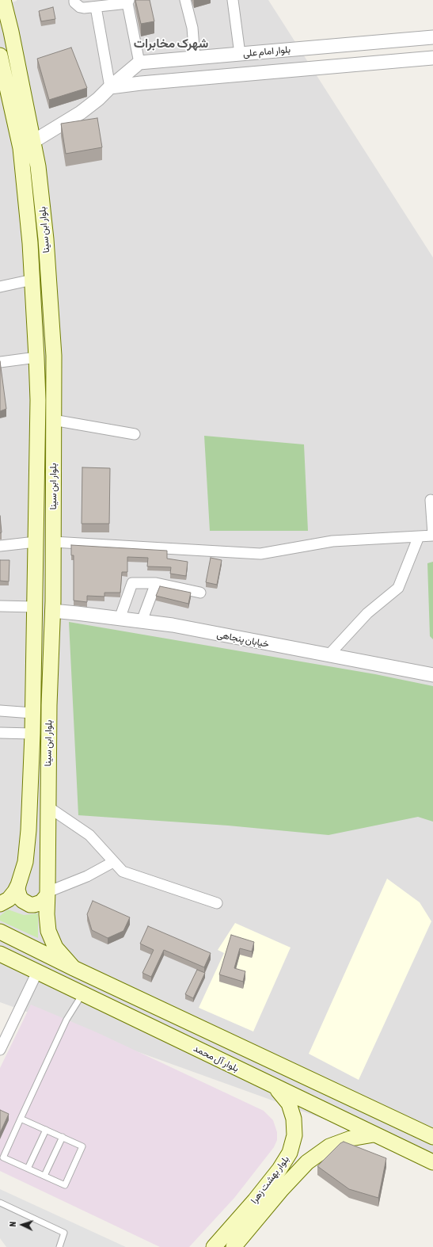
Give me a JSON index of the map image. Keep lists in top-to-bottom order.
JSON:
{
  "streets": {
    "main road": ["بلوار ابن سینا", "بلوار آل محمد", "بلوار بهشت زهرا"],
    "street": ["بلوار امام علی", "خیابان پنجاهی"]
  },
  "crossings": [
    ["بلوار ابن سینا", "خیابان پنجاهی"],
    ["بلوار آل محمد", "بلوار بهشت زهرا"]
  ],
  "districts": ["شهرک مخابرات"],
  "north": "left"
}
